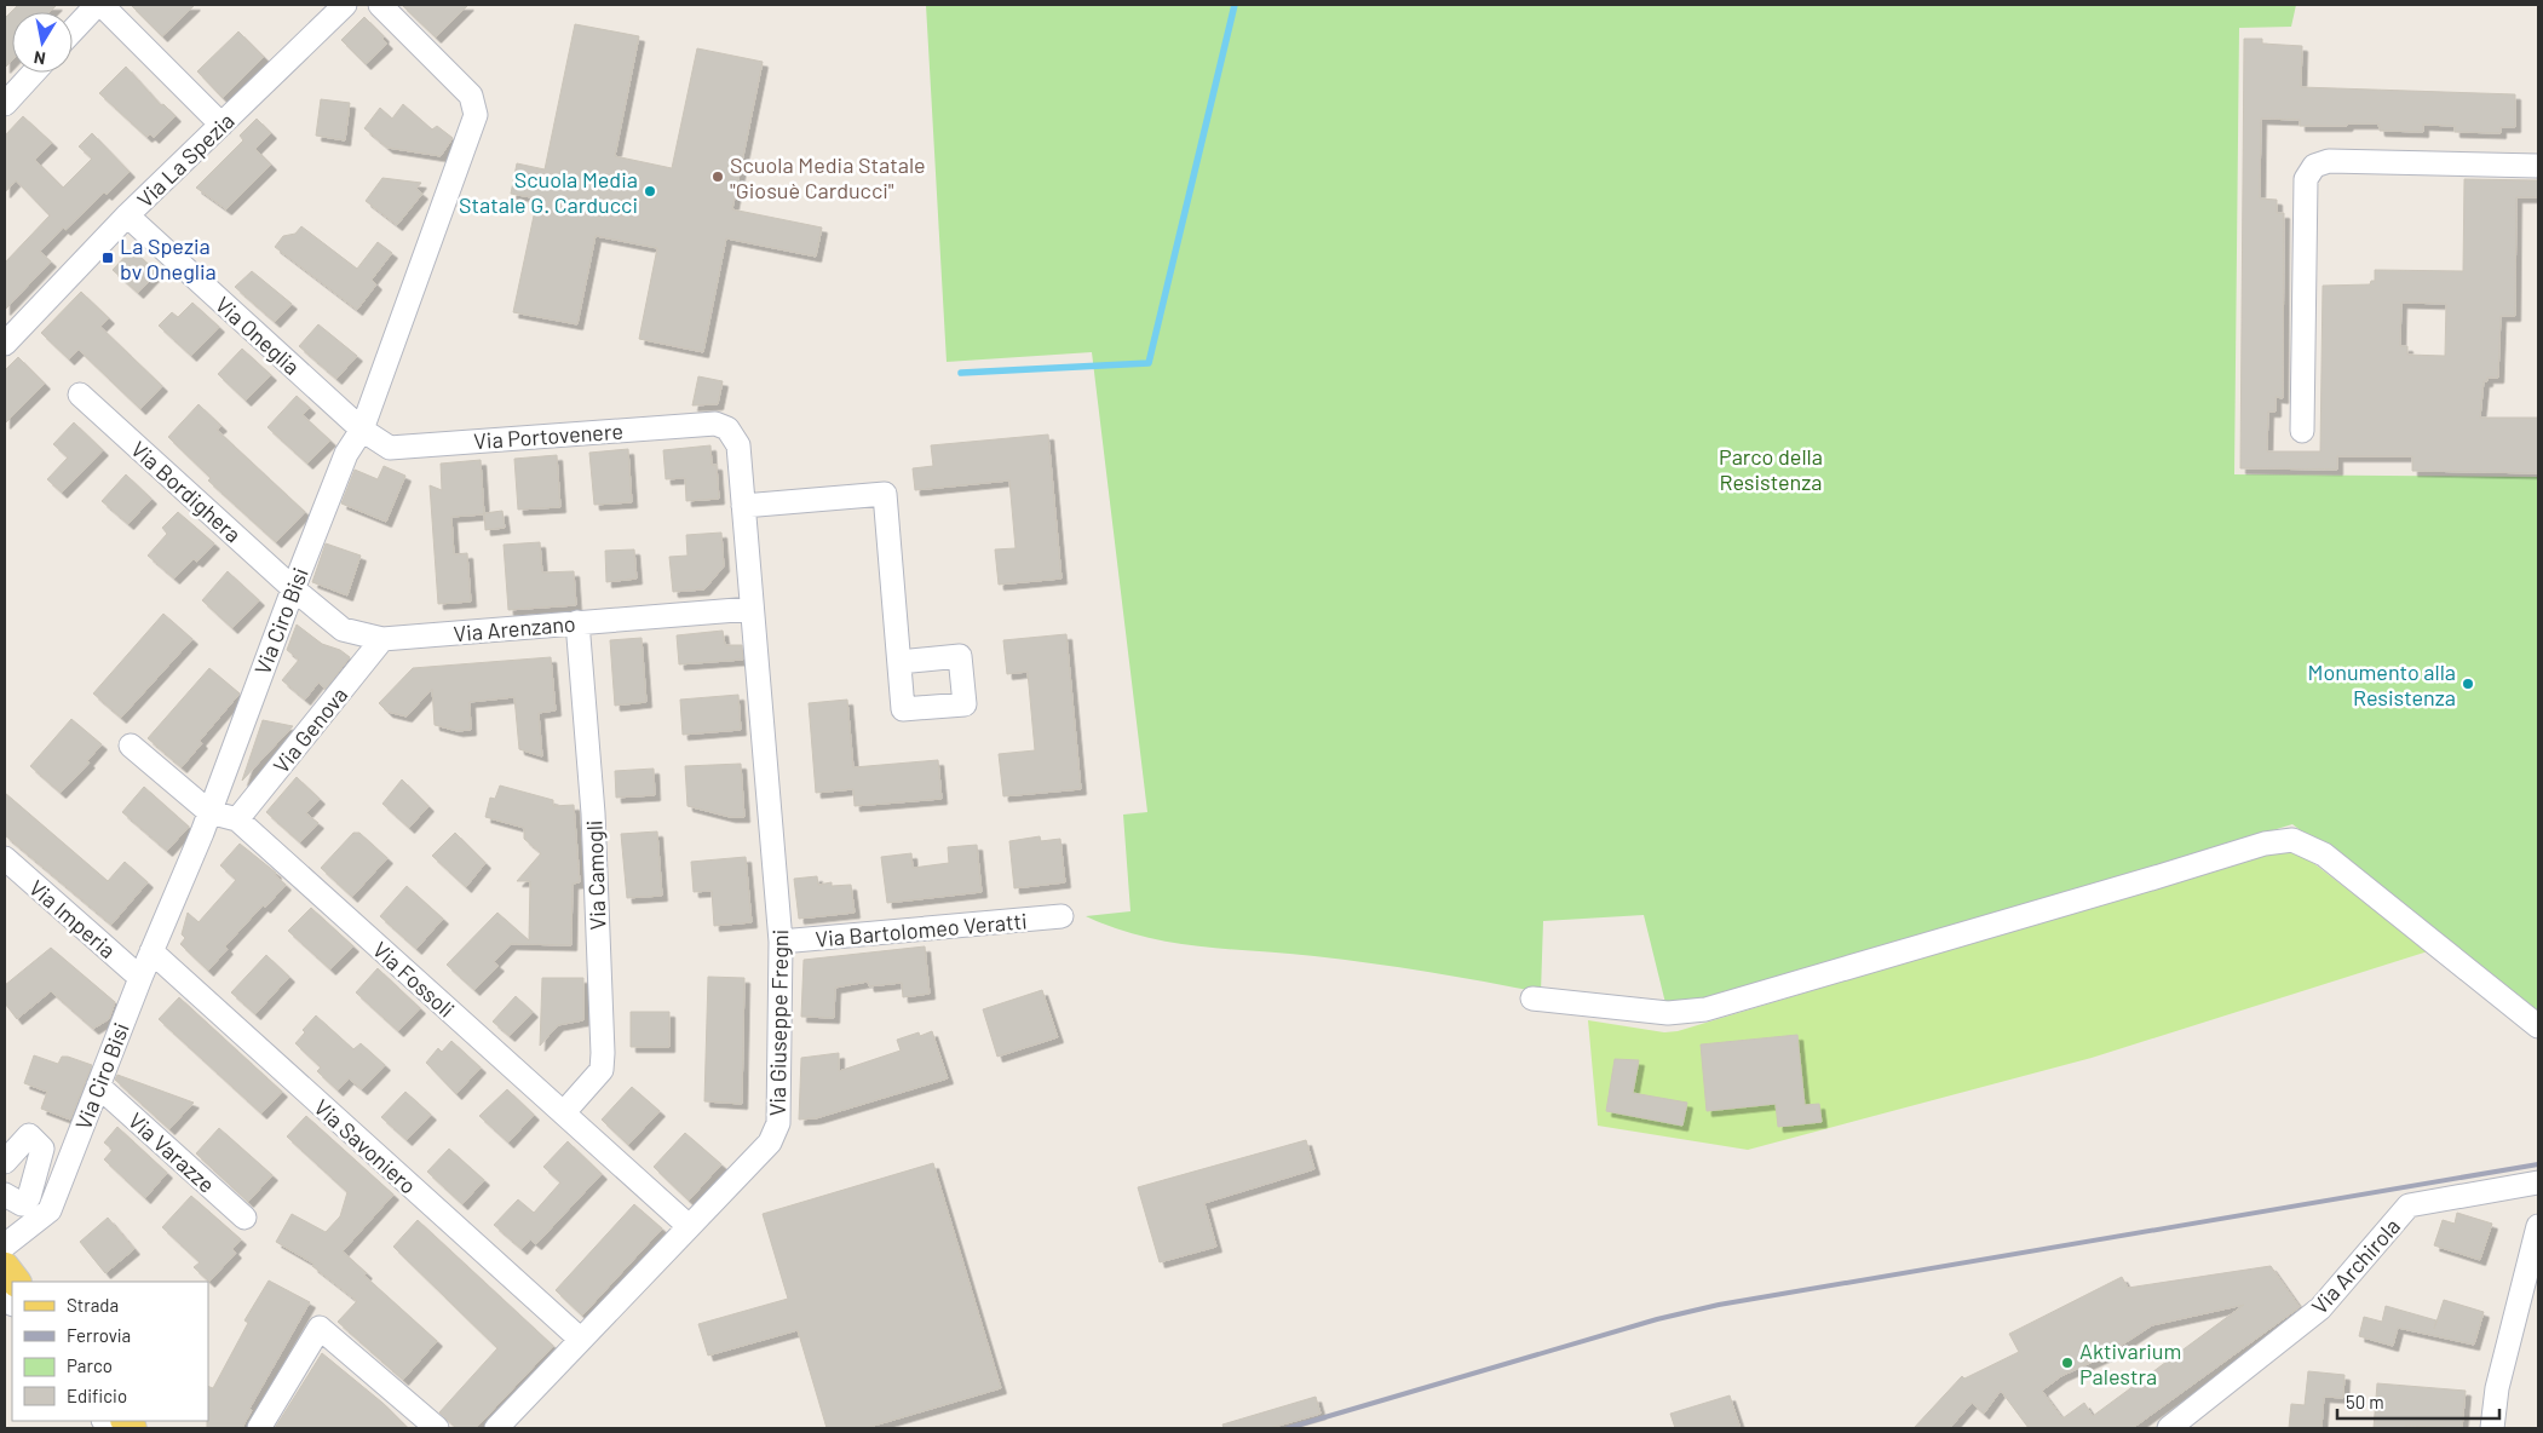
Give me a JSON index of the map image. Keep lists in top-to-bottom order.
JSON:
{
  "streets": {
    "street": [
      "Via La Spezia",
      "Via Oneglia",
      "Via Portovenere",
      "Via Bordighera",
      "Via Ciro Bisi",
      "Via Arenzano",
      "Via Genova",
      "Via Camogli",
      "Via Imperia",
      "Via Bartolomeo Veratti",
      "Via Fossoli",
      "Via Giuseppe Fregni",
      "Via Savoniero",
      "Via Varazze",
      "Via Archirola"
    ]
  },
  "crossings": [
    ["Via La Spezia", "Via Oneglia"],
    ["Via Oneglia", "Via Portovenere"],
    ["Via Oneglia", "Via Ciro Bisi"],
    ["Via Portovenere", "Via Ciro Bisi"],
    ["Via Portovenere", "Via Giuseppe Fregni"],
    ["Via Bordighera", "Via Ciro Bisi"],
    ["Via Bordighera", "Via Arenzano"],
    ["Via Ciro Bisi", "Via Arenzano"],
    ["Via Ciro Bisi", "Via Imperia"],
    ["Via Ciro Bisi", "Via Fossoli"],
    ["Via Ciro Bisi", "Via Savoniero"],
    ["Via Ciro Bisi", "Via Varazze"],
    ["Via Arenzano", "Via Genova"],
    ["Via Arenzano", "Via Camogli"],
    ["Via Arenzano", "Via Giuseppe Fregni"],
    ["Via Genova", "Via Fossoli"],
    ["Via Camogli", "Via Fossoli"],
    ["Via Bartolomeo Veratti", "Via Giuseppe Fregni"],
    ["Via Fossoli", "Via Giuseppe Fregni"],
    ["Via Giuseppe Fregni", "Via Savoniero"]
  ],
  "parks": ["Parco della Resistenza"],
  "places": {
    "other": [
      "Scuola Media Statale \"Giosuè Carducci\"",
      "Scuola Media Statale G. Carducci",
      "Monumento alla Resistenza",
      "Aktivarium Palestra"
    ],
    "transit": ["La Spezia bv Oneglia"]
  },
  "legend": [
    "Strada",
    "Ferrovia",
    "Parco",
    "Edificio"
  ],
  "scale_bar": "50 m",
  "north": "bottom"
}
